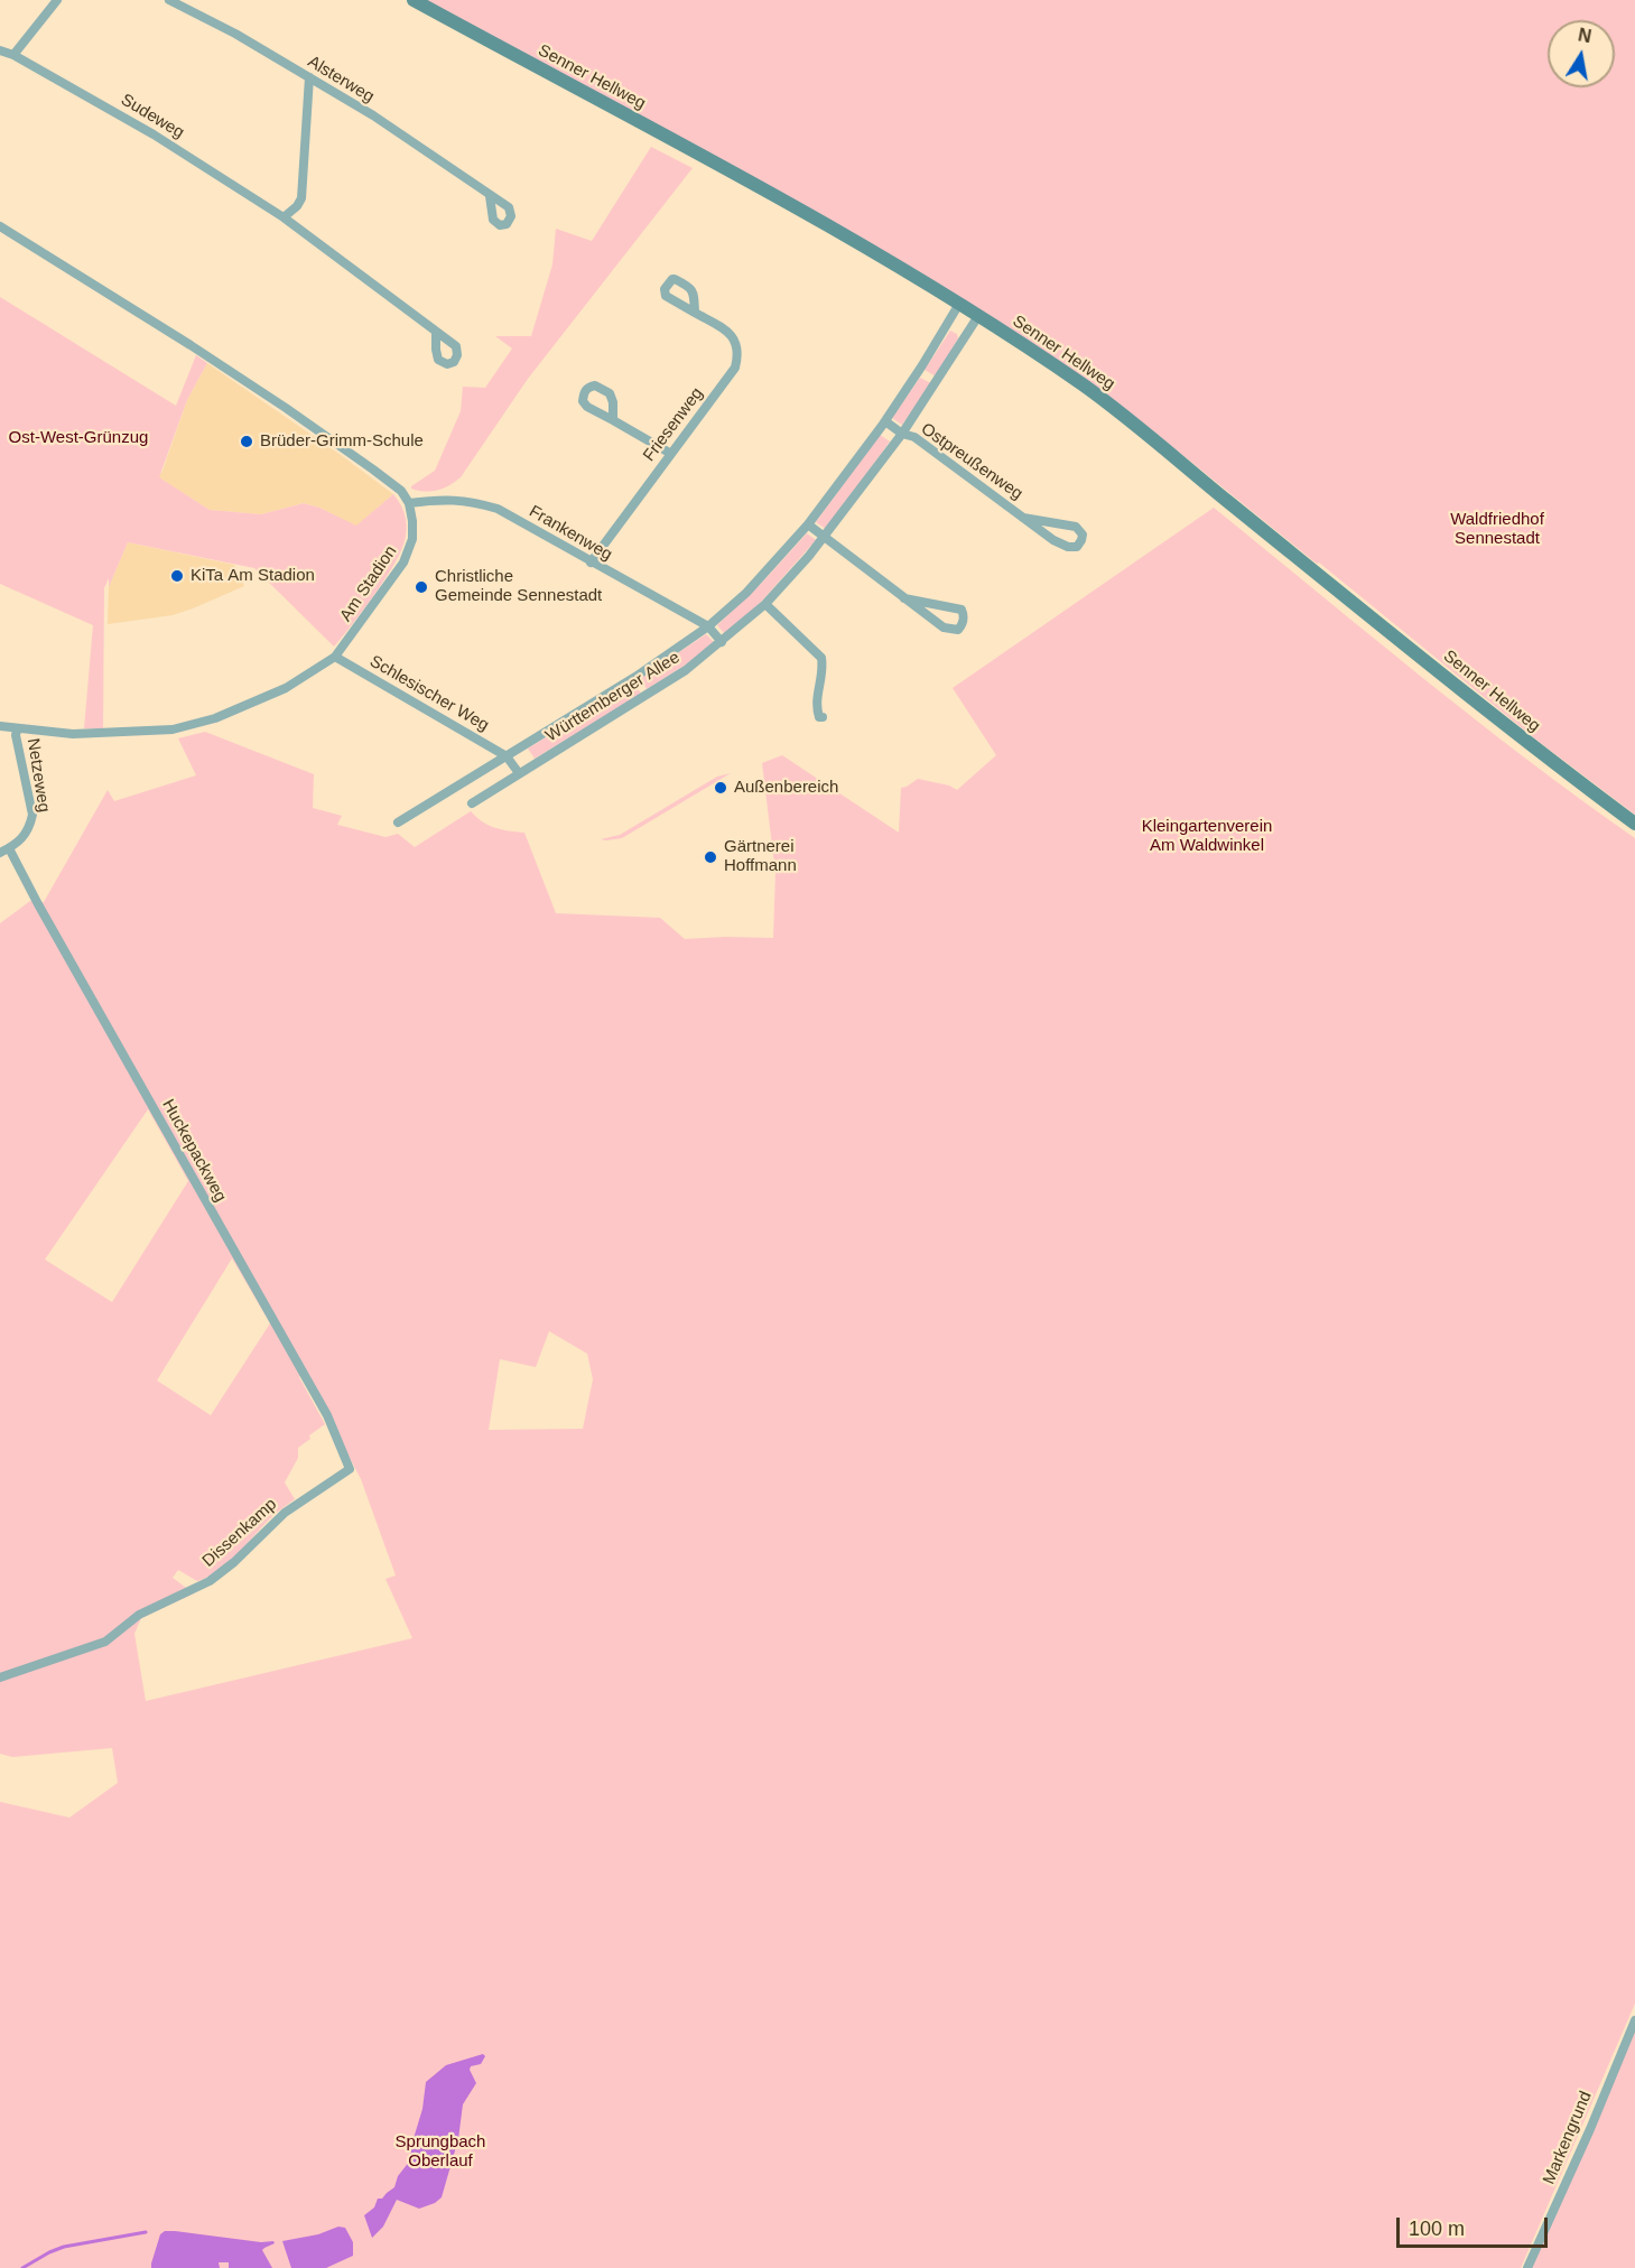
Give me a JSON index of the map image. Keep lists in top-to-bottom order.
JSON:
{
  "streets": {
    "street": [
      "Senner Hellweg",
      "Alsterweg",
      "Sudeweg",
      "Friesenweg",
      "Ostpreußenweg",
      "Frankenweg",
      "Am Stadion",
      "Schlesischer Weg",
      "Württemberger Allee",
      "Netzeweg",
      "Huckepackweg",
      "Dissenkamp",
      "Markengrund"
    ]
  },
  "crossings": [
    ["Senner Hellweg", "Württemberger Allee"],
    ["Friesenweg", "Frankenweg"],
    ["Ostpreußenweg", "Württemberger Allee"],
    ["Frankenweg", "Am Stadion"],
    ["Frankenweg", "Württemberger Allee"],
    ["Am Stadion", "Schlesischer Weg"],
    ["Am Stadion", "Netzeweg"],
    ["Schlesischer Weg", "Württemberger Allee"],
    ["Netzeweg", "Huckepackweg"],
    ["Huckepackweg", "Dissenkamp"]
  ],
  "parks": [
    "Ost-West-Grünzug",
    "Waldfriedhof Sennestadt",
    "Kleingartenverein Am Waldwinkel",
    "Sprungbach Oberlauf"
  ],
  "places": [
    "Brüder-Grimm-Schule",
    "KiTa Am Stadion",
    "Christliche Gemeinde Sennestadt",
    "Außenbereich",
    "Gärtnerei Hoffmann"
  ],
  "scale_bar": "100 m",
  "north": "top"
}
